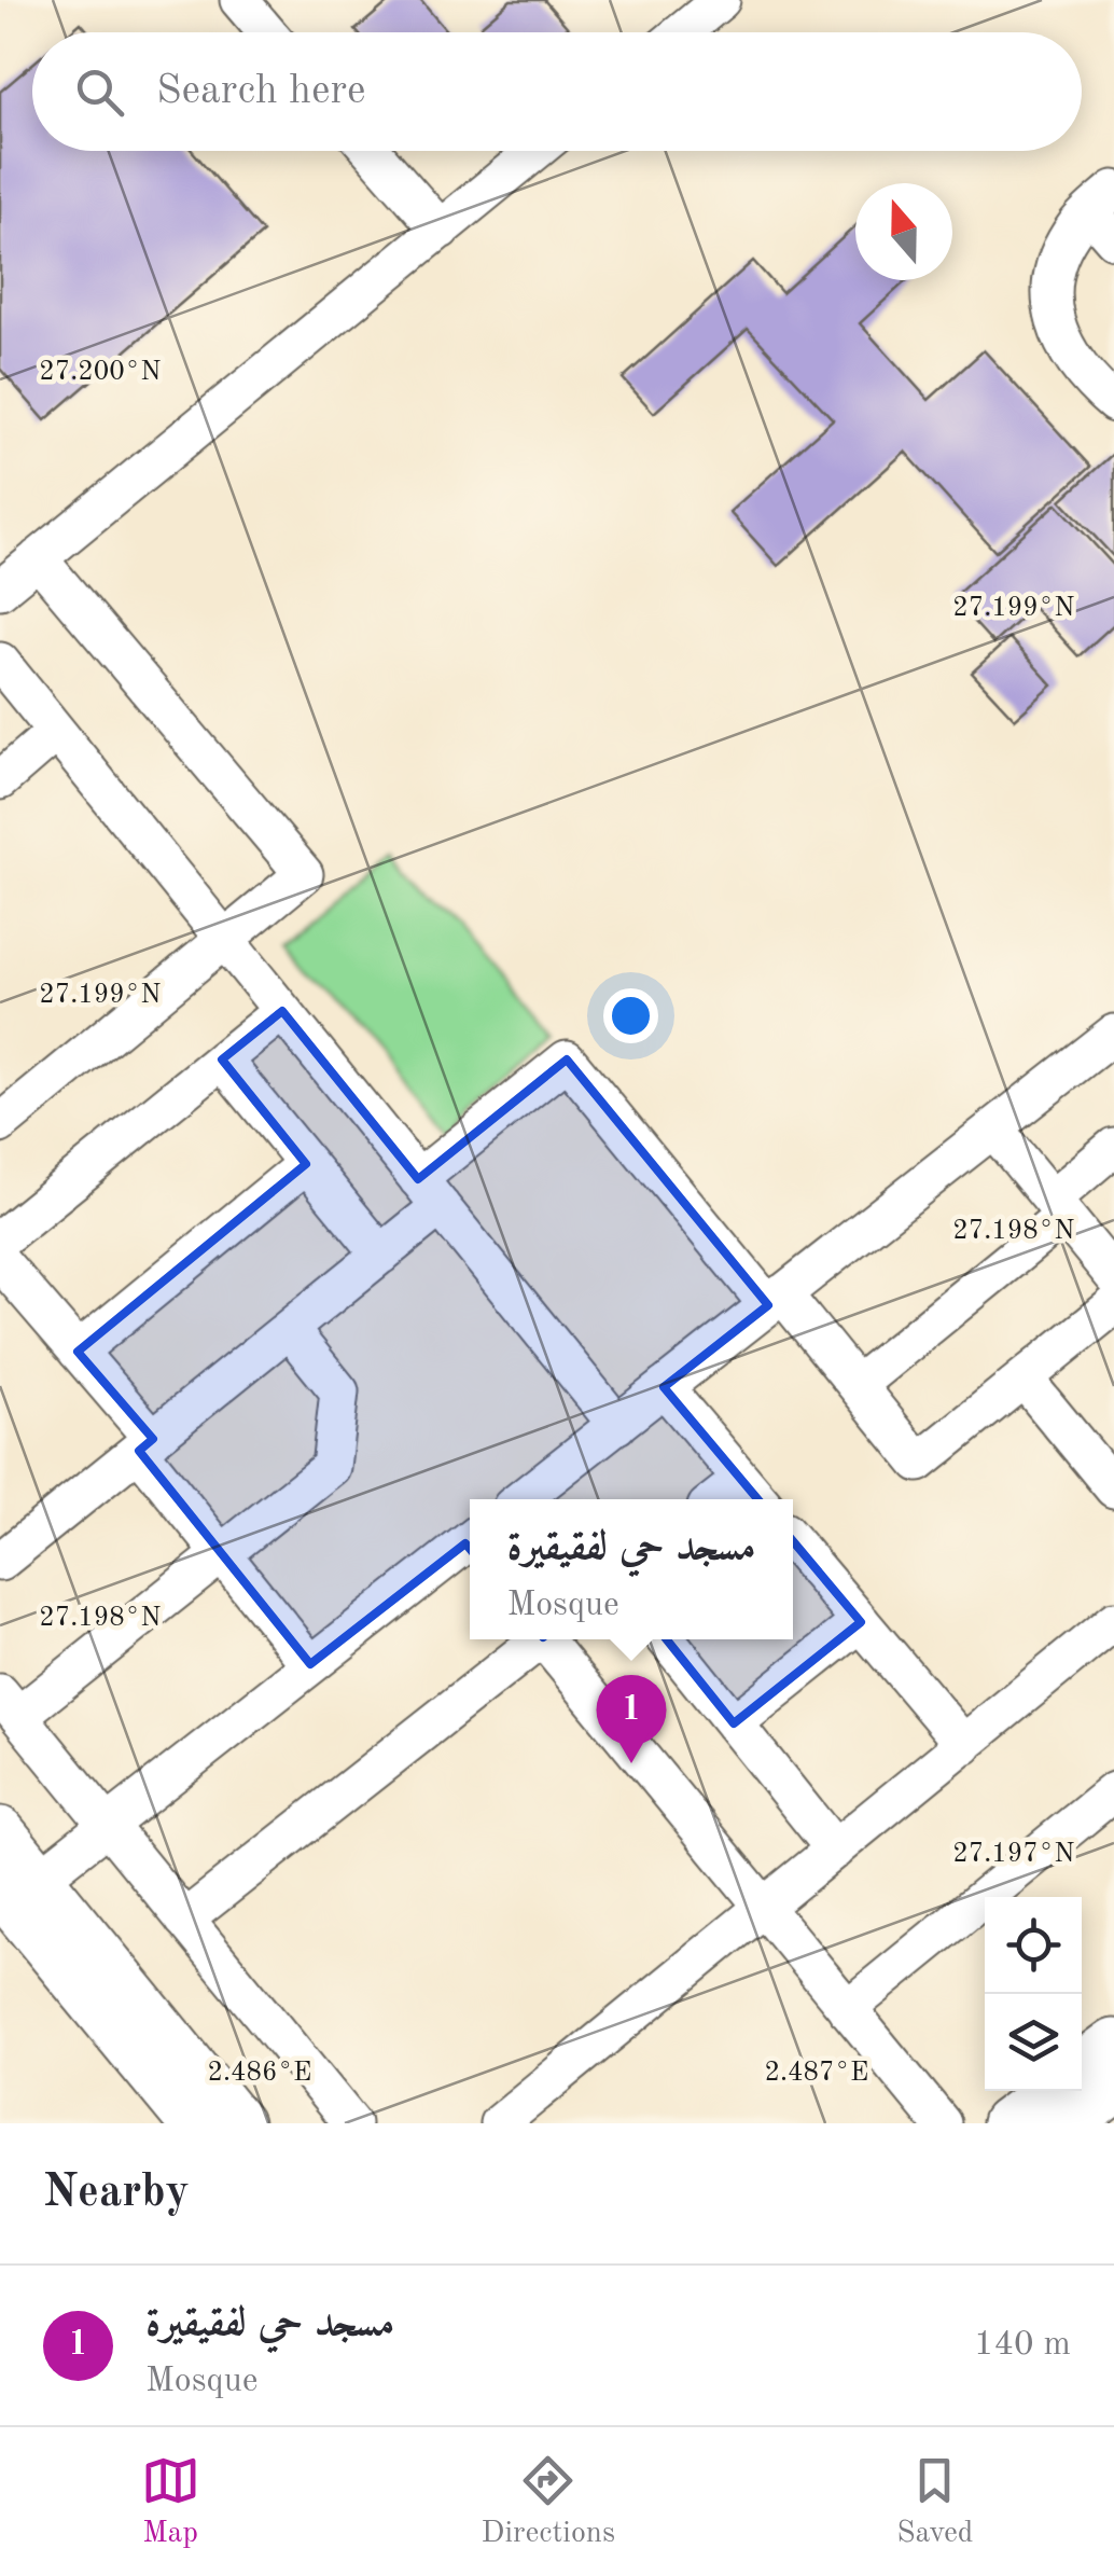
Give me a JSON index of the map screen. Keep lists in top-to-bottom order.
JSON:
{
  "north": "top",
  "page": {
    "search": "Search here",
    "popup": ["مسجد حي لفقيقيرة", "Mosque"],
    "pins": "1",
    "heading": "Nearby",
    "list": [
      {
        "mark": "1",
        "name": "مسجد حي لفقيقيرة",
        "note": "Mosque",
        "value": "140 m"
      }
    ],
    "nav": ["Map", "Directions", "Saved"]
  },
  "coordinates": [
    "27.200°N",
    "27.199°N",
    "27.198°N",
    "27.197°N",
    "2.486°E",
    "2.487°E"
  ]
}
